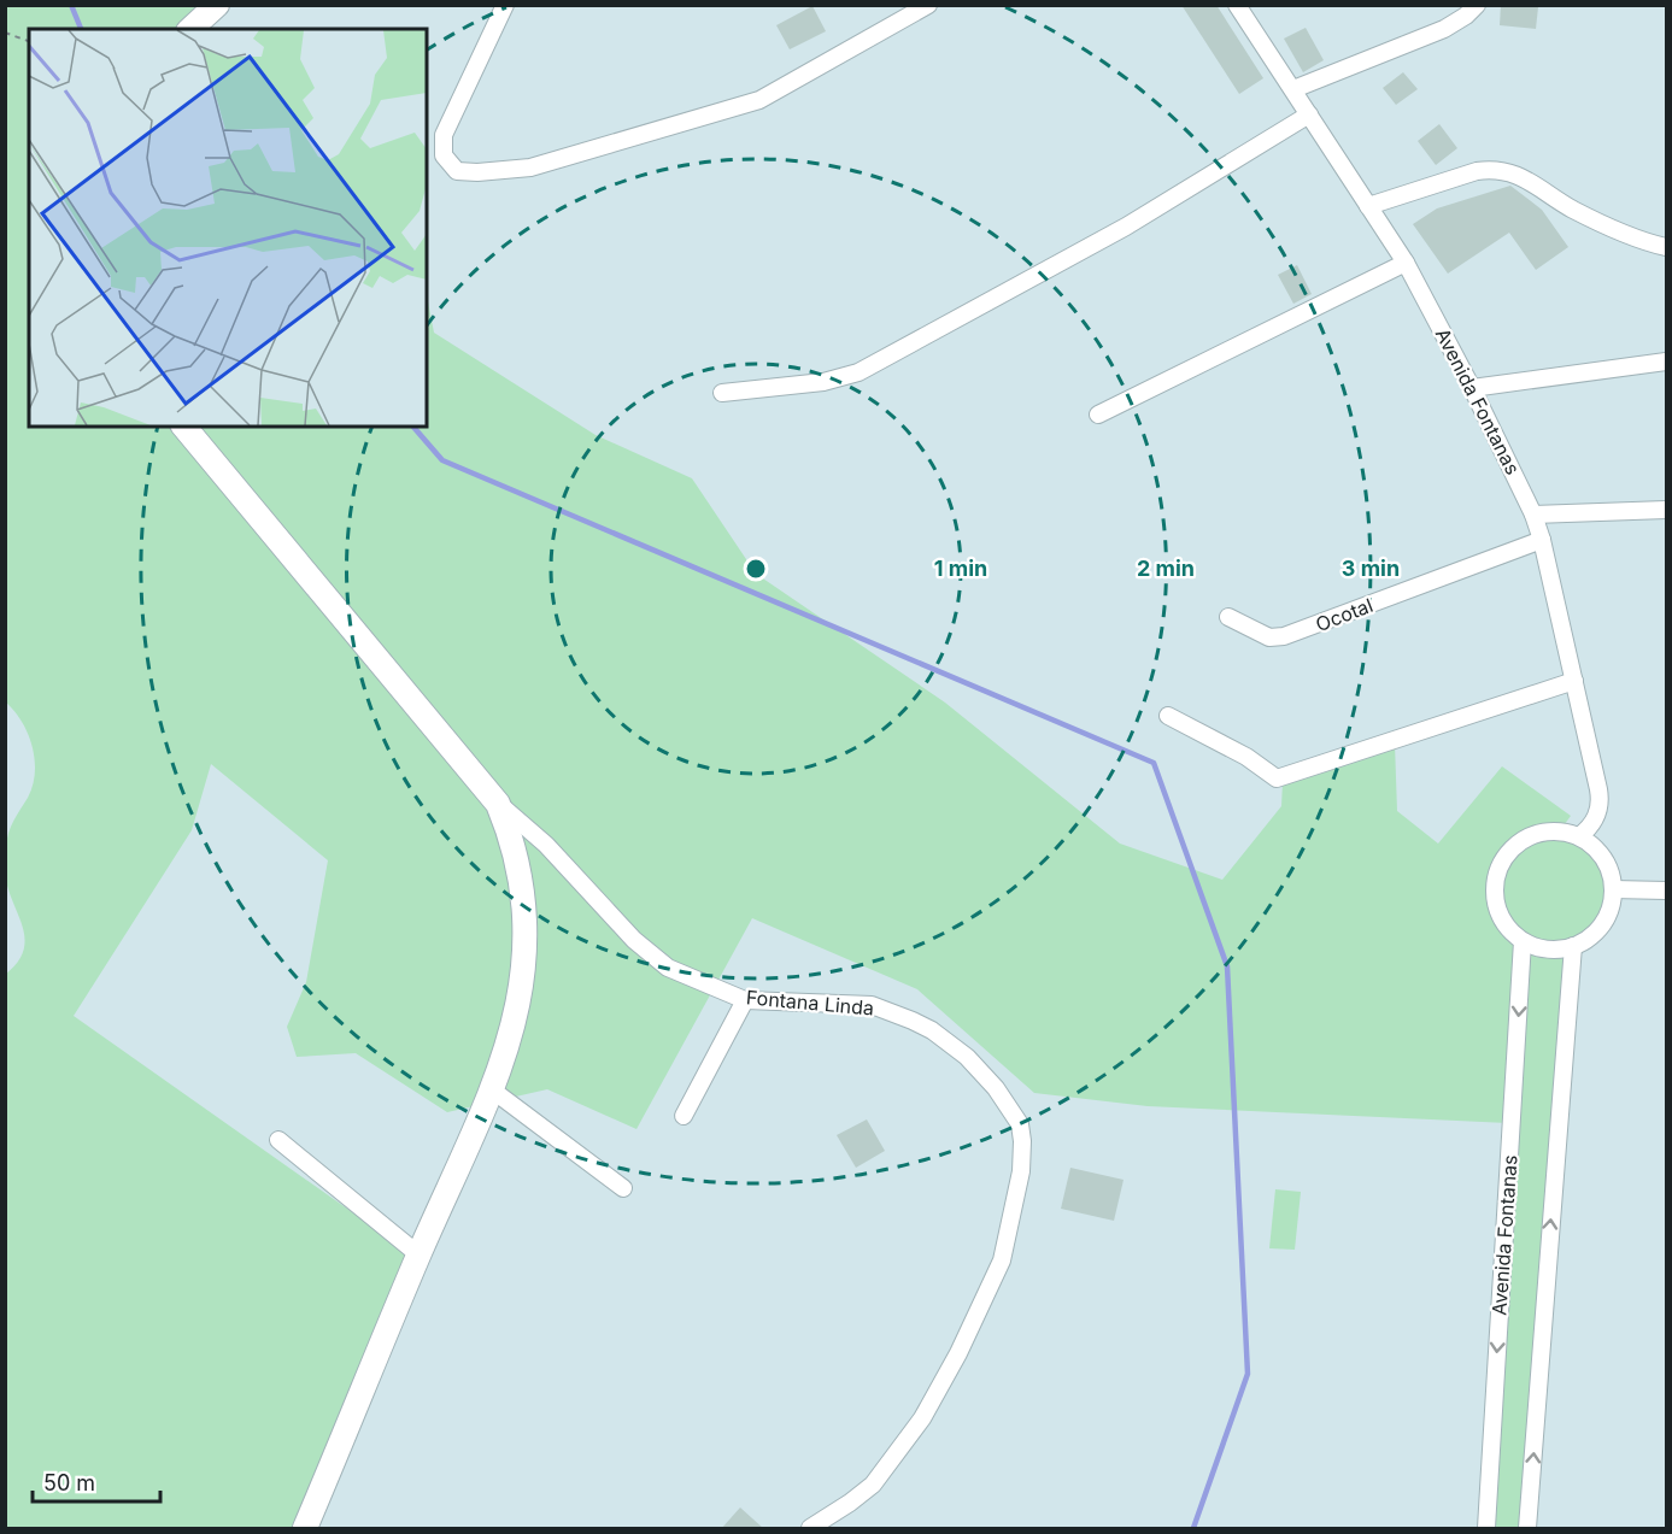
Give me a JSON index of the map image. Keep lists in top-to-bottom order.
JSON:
{
  "streets": {
    "street": ["Avenida Fontanas", "Ocotal", "Fontana Linda"]
  },
  "crossings": [
    ["Avenida Fontanas", "Ocotal"]
  ],
  "scale_bar": "50 m",
  "rings": ["1 min", "2 min", "3 min"]
}
